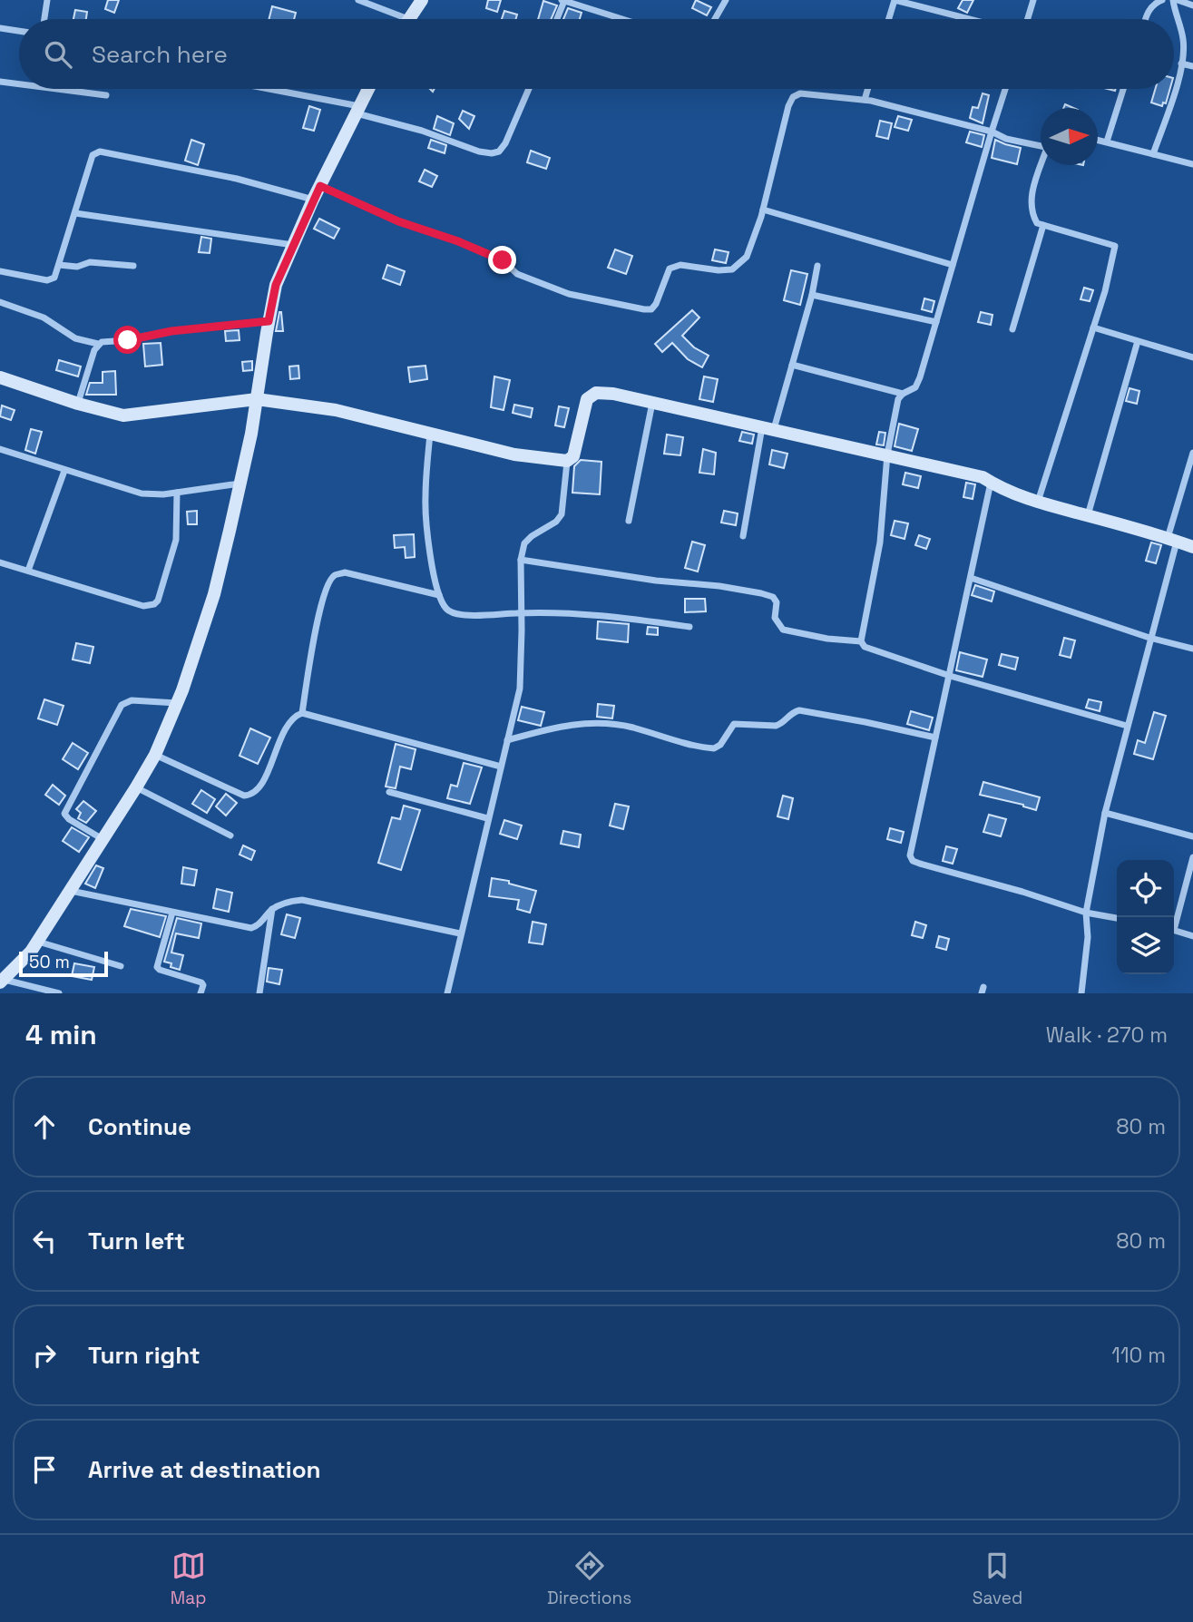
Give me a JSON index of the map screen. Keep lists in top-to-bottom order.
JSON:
{
  "scale_bar": "50 m",
  "north": "right",
  "page": {
    "search": "Search here",
    "scale": "50 m",
    "heading": ["4 min", "Walk · 270 m"],
    "list": [
      ["Continue", "80 m"],
      ["Turn left", "80 m"],
      ["Turn right", "110 m"],
      "Arrive at destination"
    ],
    "nav": ["Map", "Directions", "Saved"]
  }
}
